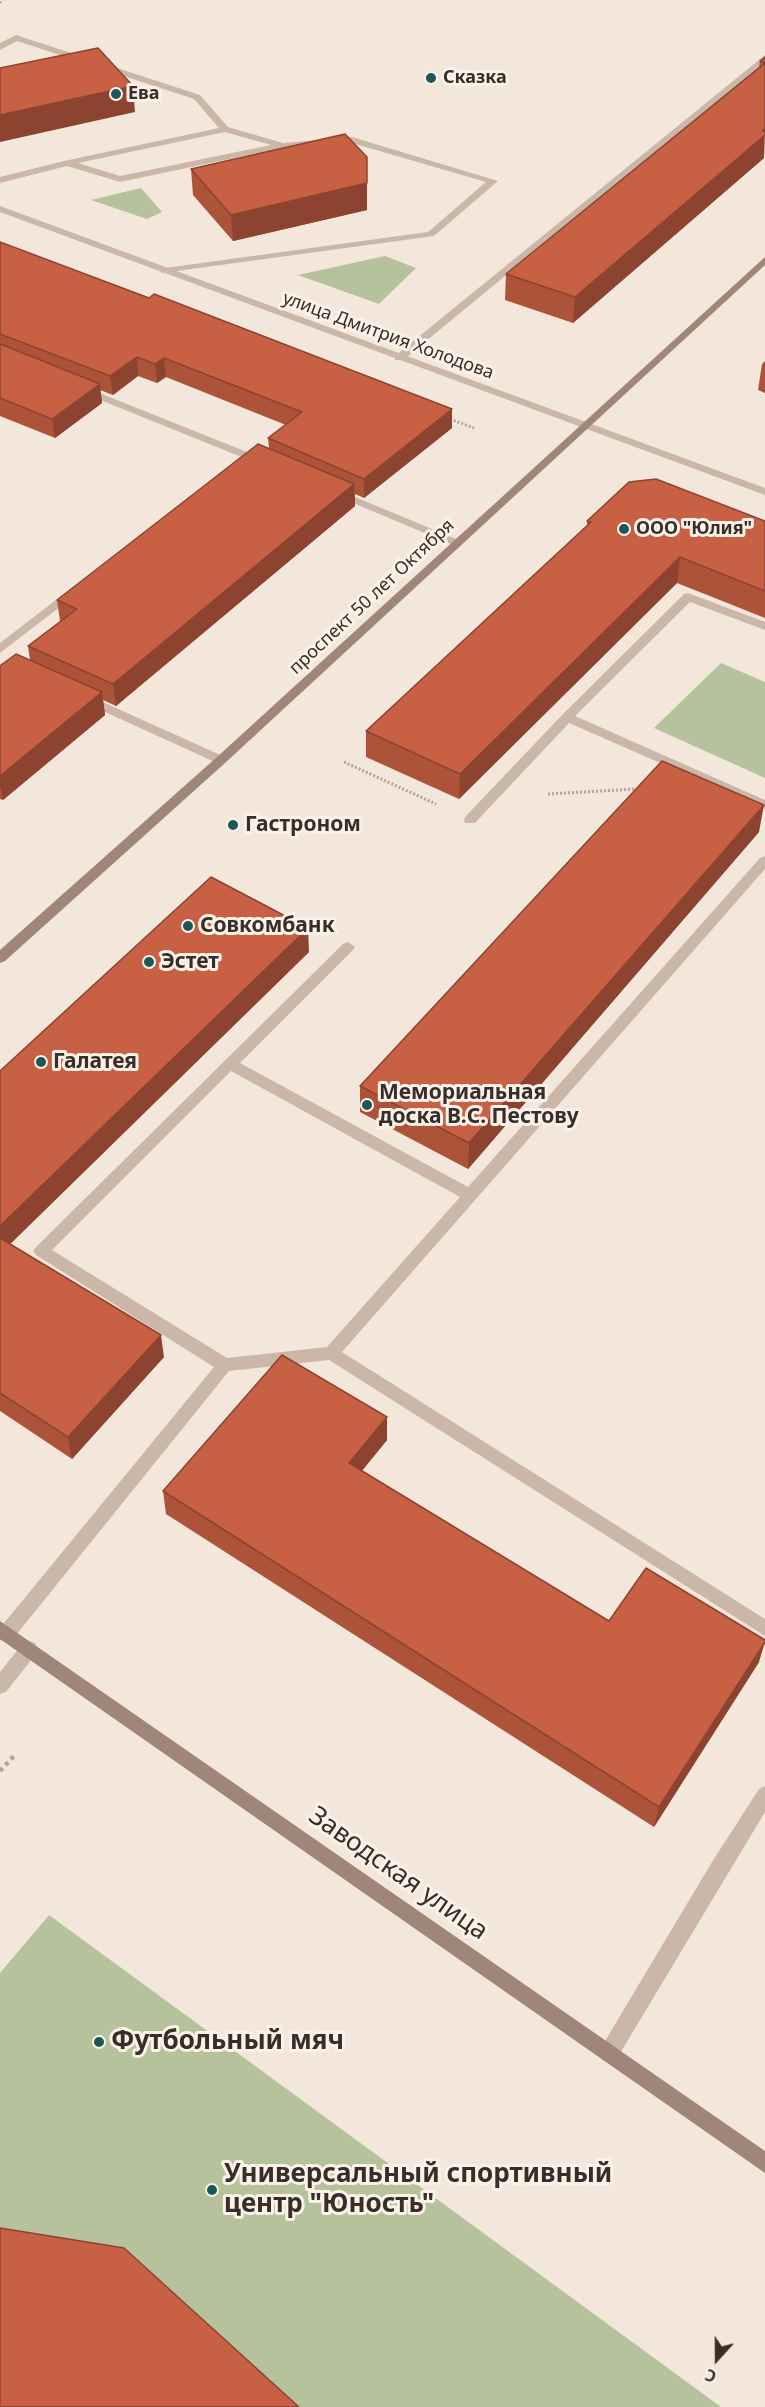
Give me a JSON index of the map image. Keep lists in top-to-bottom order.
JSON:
{
  "streets": {
    "main road": ["проспект 50 лет Октября", "Заводская улица"],
    "street": ["улица Дмитрия Холодова"]
  },
  "crossings": [
    ["улица Дмитрия Холодова", "проспект 50 лет Октября"]
  ],
  "places": [
    "Сказка",
    "Ева",
    "ООО \"Юлия\"",
    "Гастроном",
    "Совкомбанк",
    "Эстет",
    "Галатея",
    "Мемориальная доска В.С. Пестову",
    "Футбольный мяч",
    "Универсальный спортивный центр \"Юность\""
  ],
  "north": "bottom"
}
